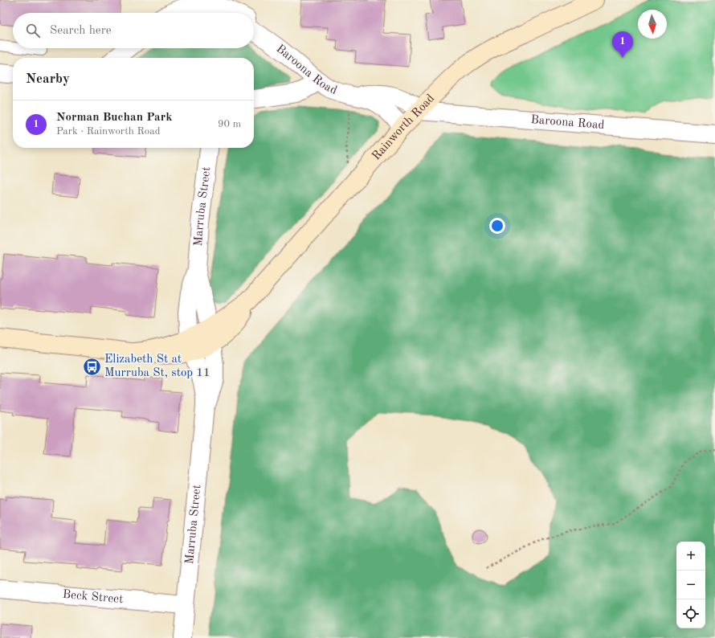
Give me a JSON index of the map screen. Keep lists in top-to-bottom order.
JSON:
{
  "streets": {
    "street": [
      "Baroona Road",
      "Rainworth Road",
      "Marruba Street",
      "Beck Street"
    ]
  },
  "crossings": [
    ["Baroona Road", "Rainworth Road"],
    ["Rainworth Road", "Marruba Street"],
    ["Marruba Street", "Beck Street"]
  ],
  "places": {
    "bus stop": ["Elizabeth St at Murruba St, stop 11"]
  },
  "north": "bottom",
  "page": {
    "search": "Search here",
    "pins": "1",
    "heading": "Nearby",
    "list": [
      {
        "mark": "1",
        "name": "Norman Buchan Park",
        "note": "Park · Rainworth Road",
        "value": "90 m"
      }
    ],
    "map_buttons": ["+", "−"]
  }
}
